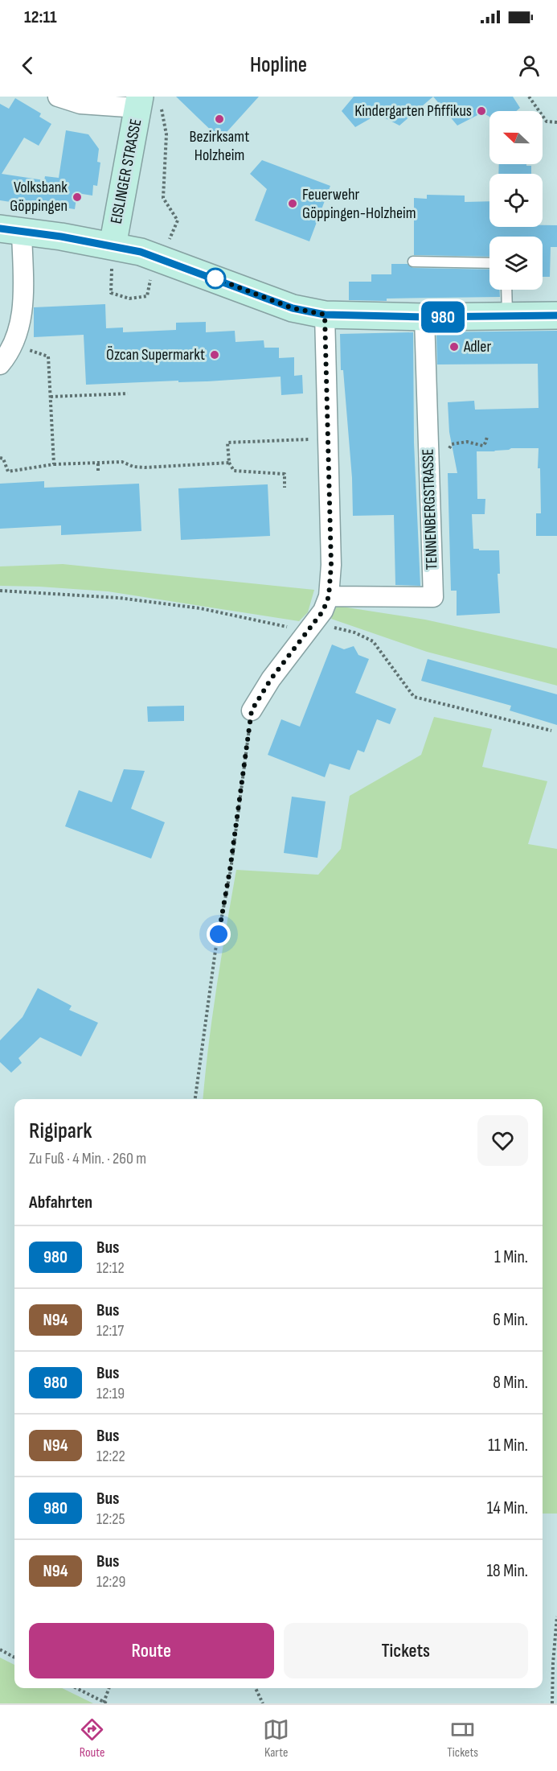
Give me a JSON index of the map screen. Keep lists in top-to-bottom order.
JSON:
{
  "streets": {
    "street": ["EISLINGER STRASSE", "TENNENBERGSTRASSE"]
  },
  "places": [
    "Kindergarten Pfiffikus",
    "Bezirksamt Holzheim",
    "Volksbank Göppingen",
    "Feuerwehr Göppingen-Holzheim",
    "Adler",
    "Özcan Supermarkt"
  ],
  "lines": ["bus line 980"],
  "north": "left",
  "page": {
    "status": "12:11",
    "header": "Hopline",
    "on_map": "980",
    "heading": [
      ["Rigipark", "Zu Fuß · 4 Min. · 260 m"],
      "Abfahrten"
    ],
    "list": [
      {
        "mark": "980",
        "name": "Bus",
        "note": "12:12",
        "value": "1 Min."
      },
      {
        "mark": "N94",
        "name": "Bus",
        "note": "12:17",
        "value": "6 Min."
      },
      {
        "mark": "980",
        "name": "Bus",
        "note": "12:19",
        "value": "8 Min."
      },
      {
        "mark": "N94",
        "name": "Bus",
        "note": "12:22",
        "value": "11 Min."
      },
      {
        "mark": "980",
        "name": "Bus",
        "note": "12:25",
        "value": "14 Min."
      },
      {
        "mark": "N94",
        "name": "Bus",
        "note": "12:29",
        "value": "18 Min."
      }
    ],
    "buttons": ["Route", "Tickets"],
    "tabs": ["Route", "Karte", "Tickets"]
  }
}
